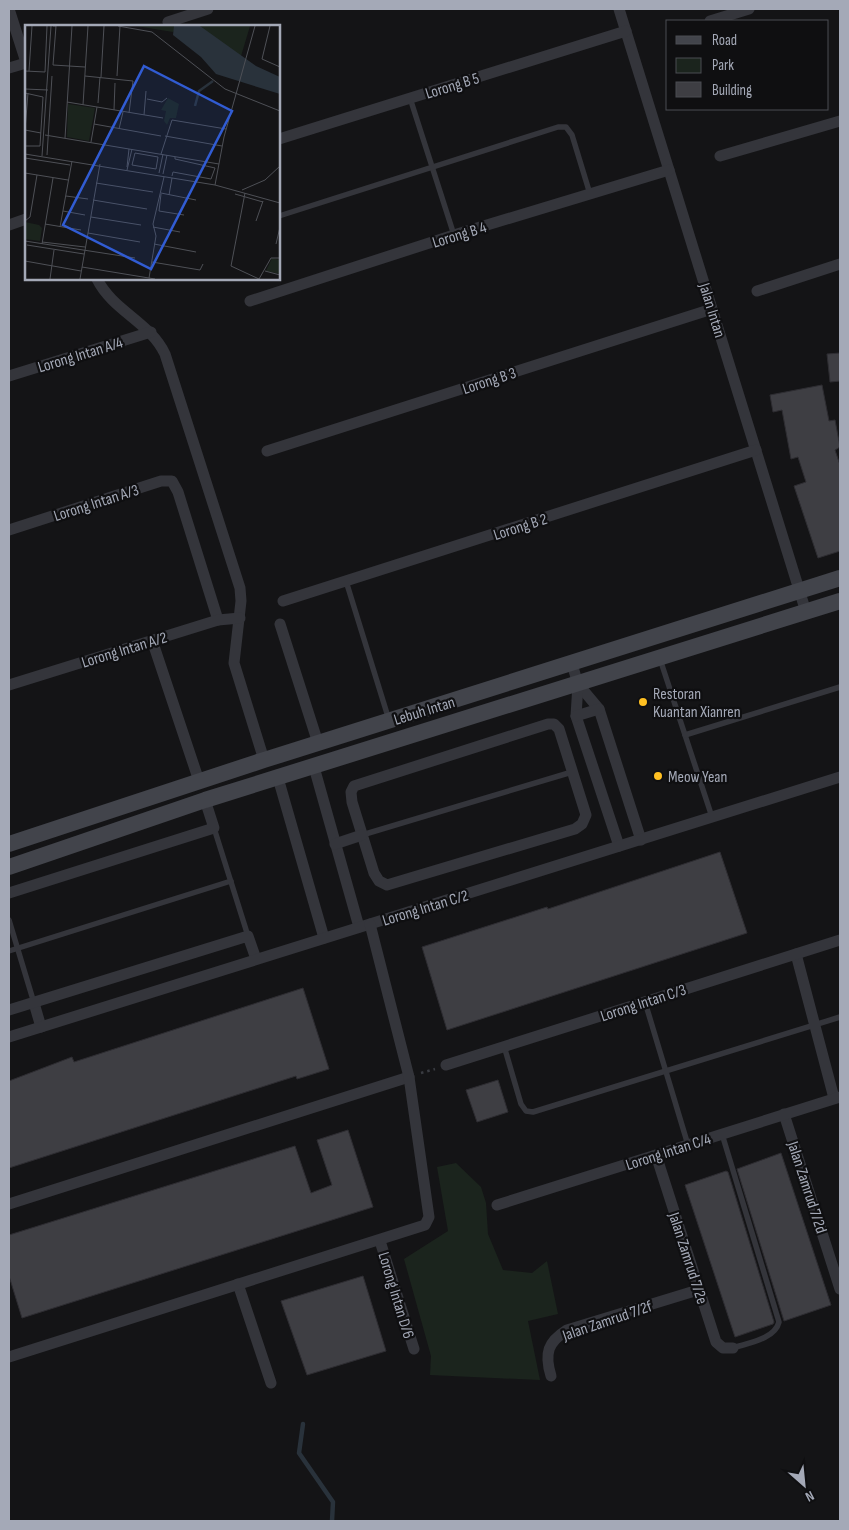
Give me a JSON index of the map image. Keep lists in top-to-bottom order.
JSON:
{
  "streets": {
    "main road": ["Lebuh Intan"],
    "street": [
      "Lorong B 5",
      "Lorong B 4",
      "Jalan Intan",
      "Lorong Intan A/4",
      "Lorong B 3",
      "Lorong Intan A/3",
      "Lorong B 2",
      "Lorong Intan A/2",
      "Lorong Intan C/2",
      "Lorong Intan C/3",
      "Lorong Intan C/4",
      "Jalan Zamrud 7/2d",
      "Jalan Zamrud 7/2e",
      "Lorong Intan D/6",
      "Jalan Zamrud 7/2f"
    ]
  },
  "crossings": [
    ["Lorong B 5", "Jalan Intan"],
    ["Lorong B 4", "Jalan Intan"],
    ["Jalan Intan", "Lorong B 3"],
    ["Jalan Intan", "Lorong B 2"],
    ["Jalan Intan", "Lebuh Intan"],
    ["Lorong Intan A/3", "Lorong Intan A/2"],
    ["Lorong Intan C/4", "Jalan Zamrud 7/2d"],
    ["Lorong Intan C/4", "Jalan Zamrud 7/2e"],
    ["Jalan Zamrud 7/2e", "Jalan Zamrud 7/2f"]
  ],
  "places": ["Restoran Kuantan Xianren", "Meow Yean"],
  "legend": ["Road", "Park", "Building"],
  "north": "bottom right"
}
